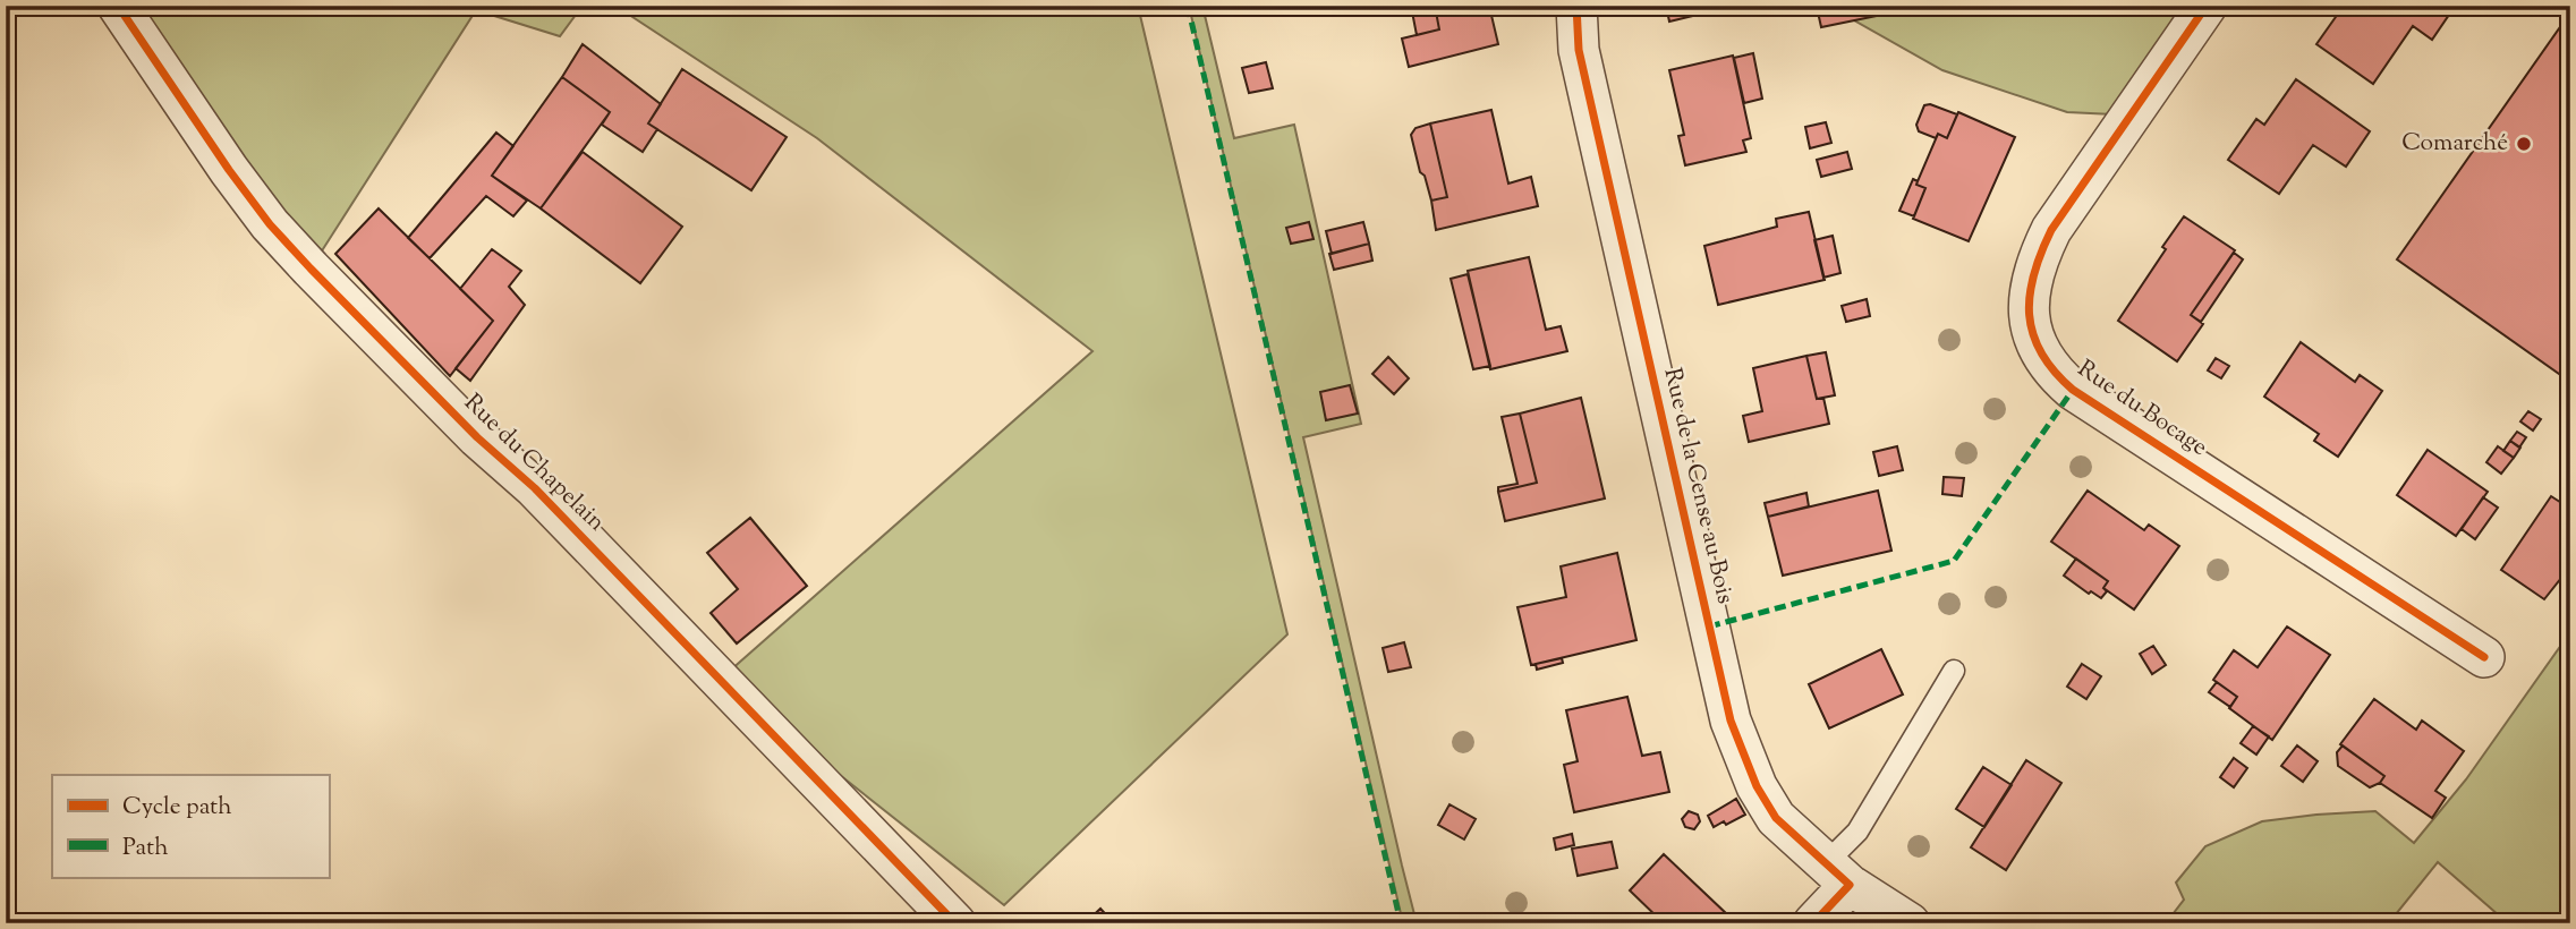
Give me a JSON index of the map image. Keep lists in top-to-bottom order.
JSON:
{
  "streets": {
    "street": ["Rue du Bocage", "Rue du Chapelain", "Rue de la Cense au Bois"]
  },
  "places": ["Comarché"],
  "legend": ["Cycle path", "Path"]
}
